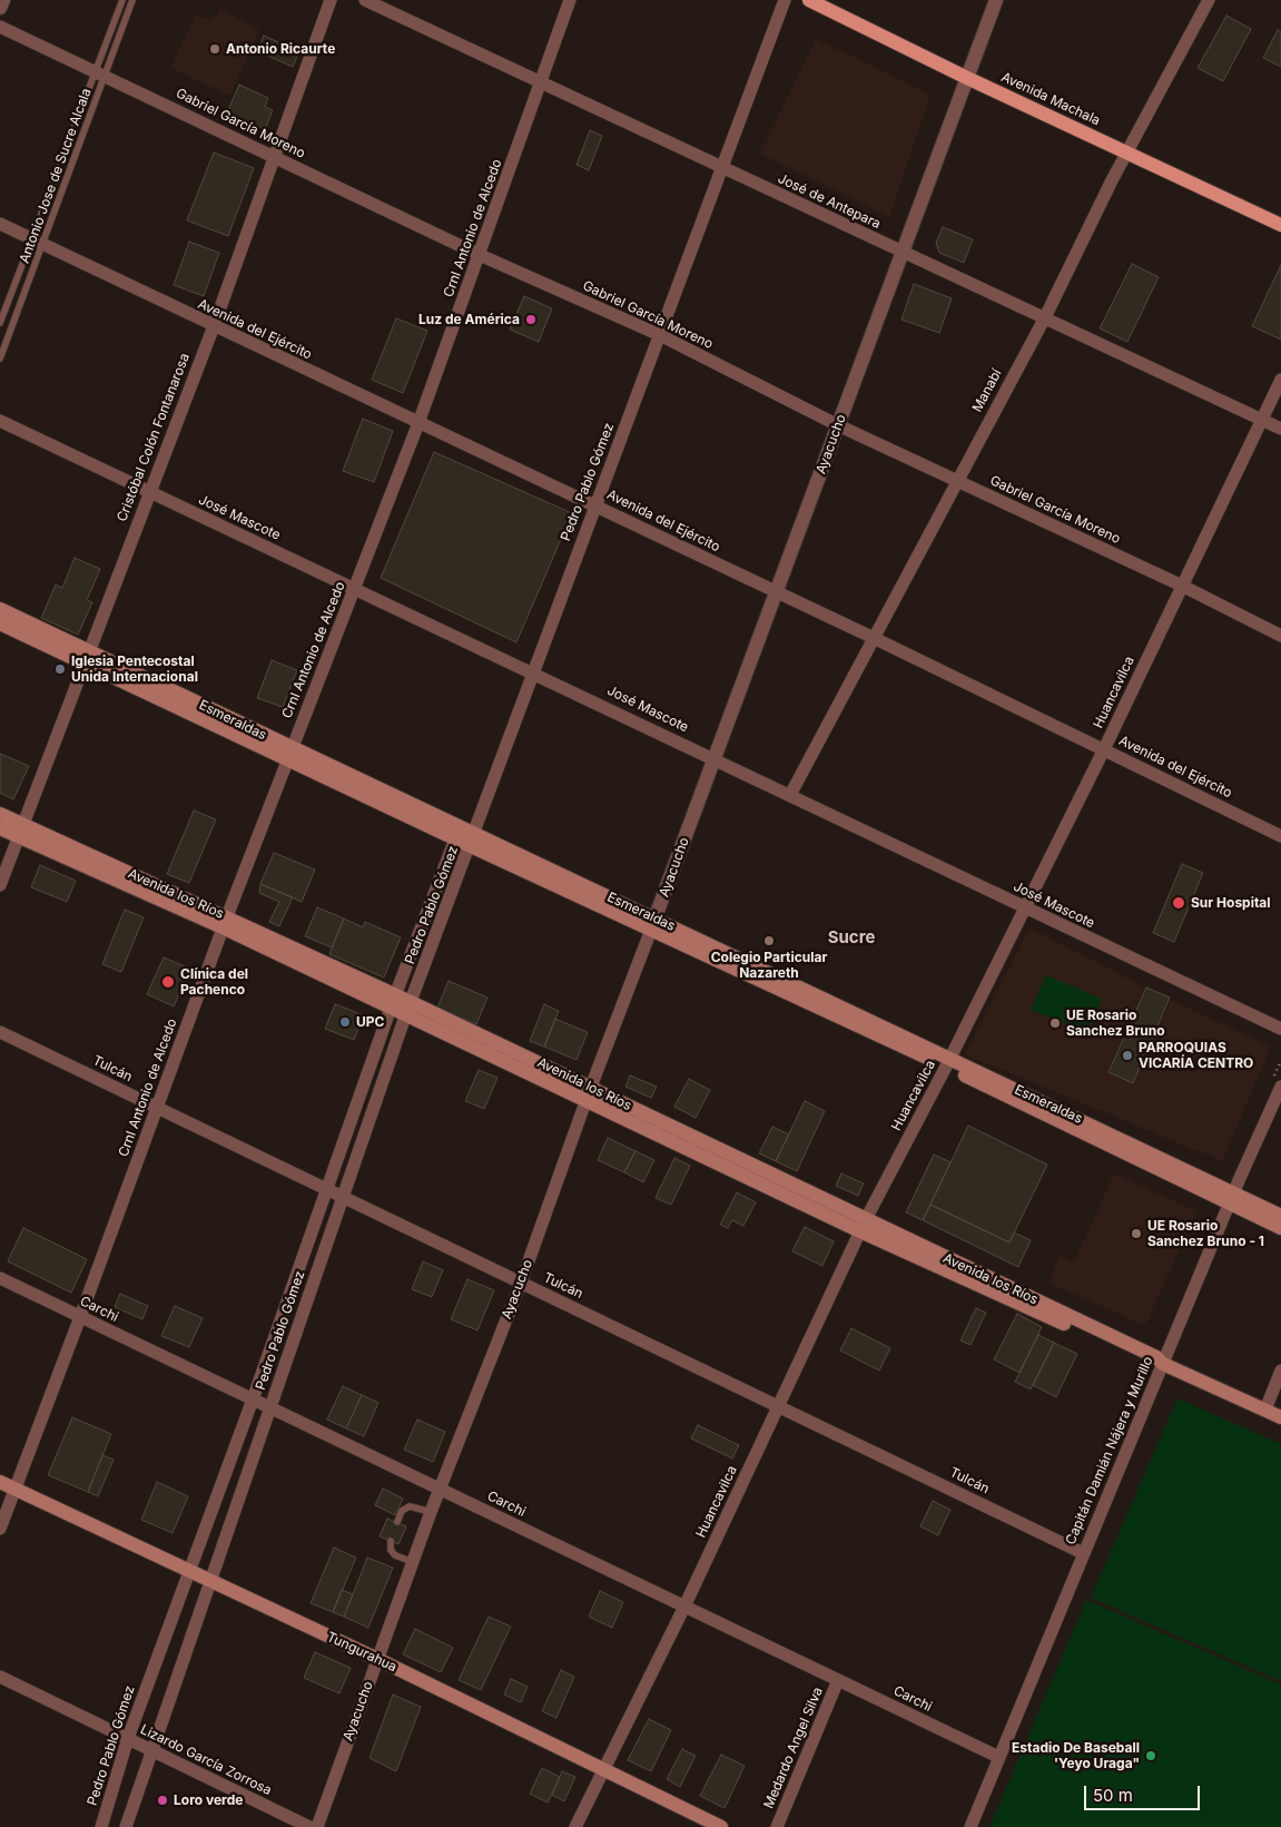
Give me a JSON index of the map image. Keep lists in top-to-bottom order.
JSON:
{
  "streets": {
    "main road": [
      "Avenida Machala",
      "Esmeraldas",
      "Avenida los Ríos",
      "Tungurahua"
    ],
    "street": [
      "Gabriel García Moreno",
      "José de Antepara",
      "Crnl Antonio de Alcedo",
      "Avenida del Ejército",
      "Manabí",
      "Cristóbal Colón Fontanarosa",
      "Ayacucho",
      "Pedro Pablo Gómez",
      "José Mascote",
      "Huancavilca",
      "Tulcán",
      "Carchi",
      "Capitán Damián Nájera y Murillo",
      "Medardo Angel Silva",
      "Lizardo García Zorrosa"
    ],
    "lane": ["Antonio Jose de Sucre Alcala"]
  },
  "crossings": [
    ["Avenida Machala", "Manabí"],
    ["Avenida Machala", "Ayacucho"],
    ["Gabriel García Moreno", "Antonio Jose de Sucre Alcala"],
    ["Gabriel García Moreno", "Crnl Antonio de Alcedo"],
    ["Gabriel García Moreno", "Manabí"],
    ["Gabriel García Moreno", "Cristóbal Colón Fontanarosa"],
    ["Gabriel García Moreno", "Ayacucho"],
    ["Gabriel García Moreno", "Pedro Pablo Gómez"],
    ["Gabriel García Moreno", "Huancavilca"],
    ["Antonio Jose de Sucre Alcala", "Avenida del Ejército"],
    ["José de Antepara", "Crnl Antonio de Alcedo"],
    ["José de Antepara", "Manabí"],
    ["José de Antepara", "Ayacucho"],
    ["José de Antepara", "Pedro Pablo Gómez"],
    ["José de Antepara", "Huancavilca"],
    ["Crnl Antonio de Alcedo", "Avenida del Ejército"],
    ["Crnl Antonio de Alcedo", "José Mascote"],
    ["Crnl Antonio de Alcedo", "Esmeraldas"],
    ["Crnl Antonio de Alcedo", "Avenida los Ríos"],
    ["Crnl Antonio de Alcedo", "Tulcán"],
    ["Crnl Antonio de Alcedo", "Carchi"],
    ["Crnl Antonio de Alcedo", "Tungurahua"],
    ["Avenida del Ejército", "Manabí"],
    ["Avenida del Ejército", "Cristóbal Colón Fontanarosa"],
    ["Avenida del Ejército", "Ayacucho"],
    ["Avenida del Ejército", "Pedro Pablo Gómez"],
    ["Avenida del Ejército", "Huancavilca"],
    ["Manabí", "José Mascote"],
    ["Cristóbal Colón Fontanarosa", "José Mascote"],
    ["Cristóbal Colón Fontanarosa", "Esmeraldas"],
    ["Cristóbal Colón Fontanarosa", "Avenida los Ríos"],
    ["Ayacucho", "José Mascote"],
    ["Ayacucho", "Esmeraldas"],
    ["Ayacucho", "Avenida los Ríos"],
    ["Ayacucho", "Tulcán"],
    ["Ayacucho", "Carchi"],
    ["Ayacucho", "Tungurahua"],
    ["Pedro Pablo Gómez", "José Mascote"],
    ["Pedro Pablo Gómez", "Esmeraldas"],
    ["Pedro Pablo Gómez", "Avenida los Ríos"],
    ["Pedro Pablo Gómez", "Tulcán"],
    ["Pedro Pablo Gómez", "Carchi"],
    ["Pedro Pablo Gómez", "Tungurahua"],
    ["Pedro Pablo Gómez", "Lizardo García Zorrosa"],
    ["José Mascote", "Huancavilca"],
    ["Huancavilca", "Esmeraldas"],
    ["Huancavilca", "Avenida los Ríos"],
    ["Huancavilca", "Tulcán"],
    ["Huancavilca", "Carchi"],
    ["Huancavilca", "Tungurahua"],
    ["Esmeraldas", "Capitán Damián Nájera y Murillo"],
    ["Avenida los Ríos", "Capitán Damián Nájera y Murillo"],
    ["Tulcán", "Capitán Damián Nájera y Murillo"],
    ["Carchi", "Capitán Damián Nájera y Murillo"],
    ["Carchi", "Medardo Angel Silva"]
  ],
  "districts": ["Sucre"],
  "places": [
    "Antonio Ricaurte",
    "Luz de América",
    "Iglesia Pentecostal Unida Internacional",
    "Sur Hospital",
    "Colegio Particular Nazareth",
    "Clínica del Pachenco",
    "UPC",
    "UE Rosario Sanchez Bruno",
    "PARROQUIAS VICARÍA CENTRO",
    "UE Rosario Sanchez Bruno - 1",
    "Estadio De Baseball 'Yeyo Uraga\"",
    "Loro verde"
  ],
  "scale_bar": "50 m"
}
